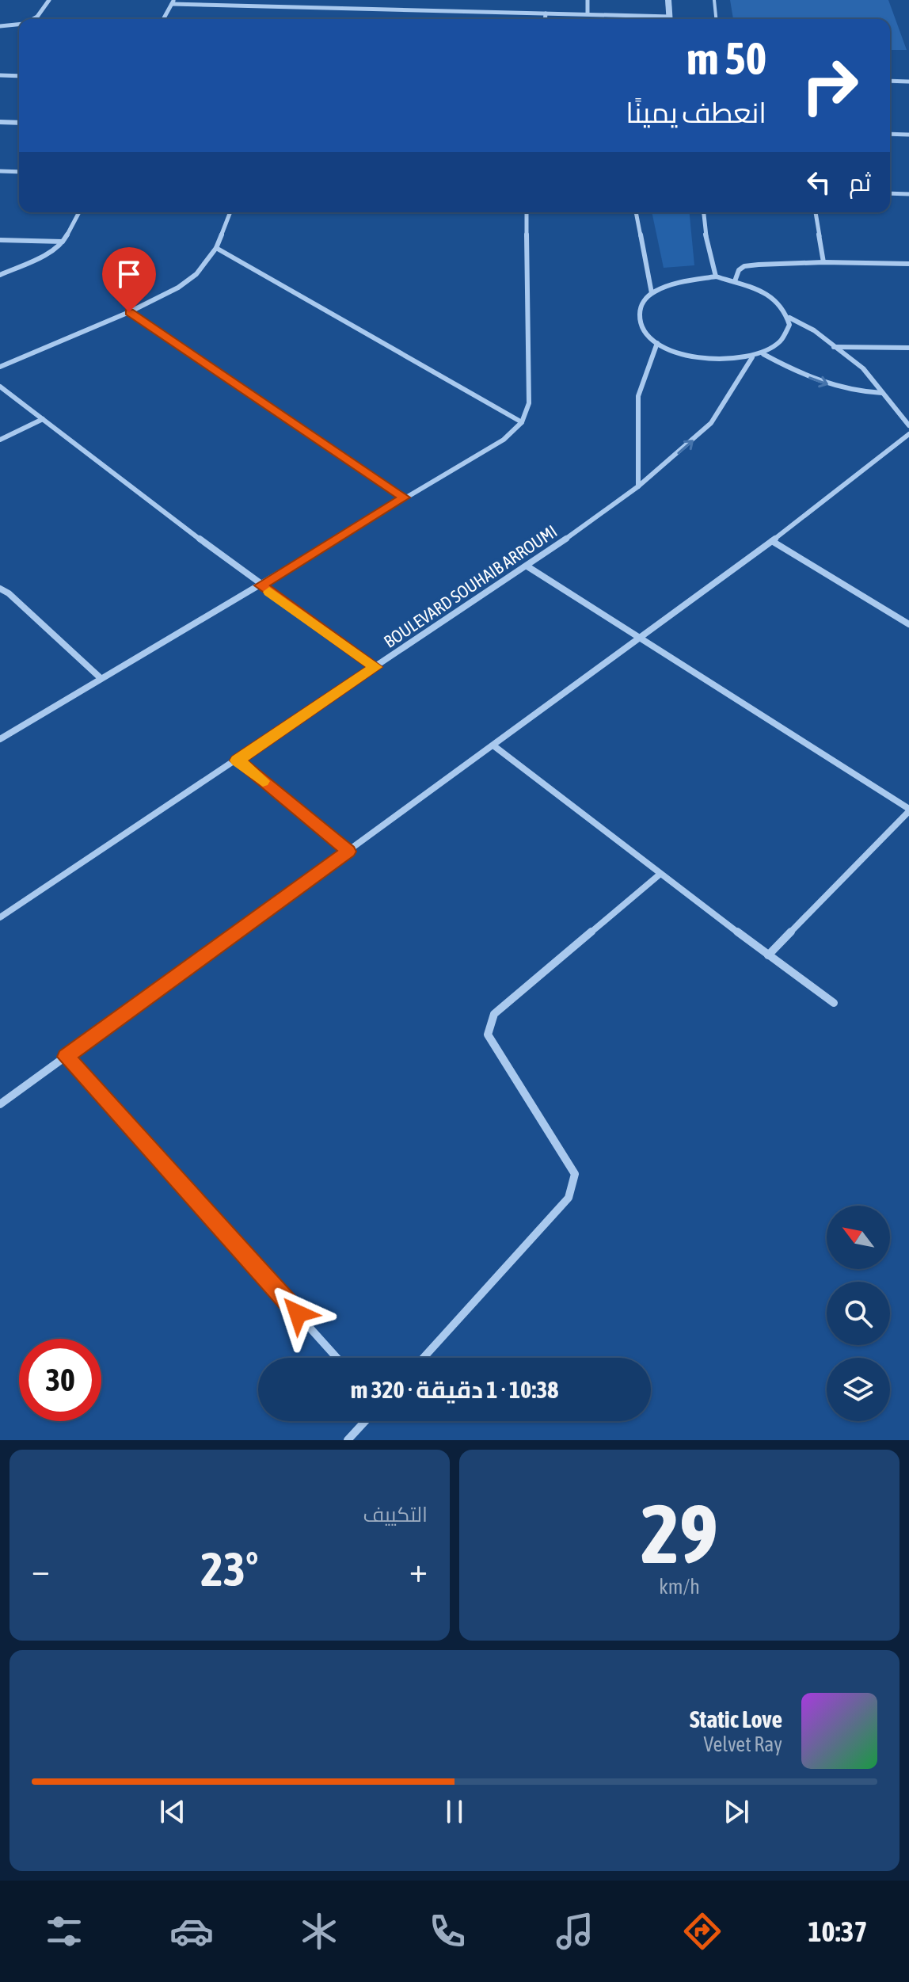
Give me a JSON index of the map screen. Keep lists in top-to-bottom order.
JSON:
{
  "streets": {
    "street": ["BOULEVARD SOUHAIB ARROUMI"]
  },
  "north": "top left",
  "page": {
    "turn": ["50 m", "انعطف يمينًا"],
    "then": "ثم",
    "limit": "30",
    "trip": "10:38 · 1 دقيقة · 320 m",
    "tile": [
      ["29", "km/h"],
      "التكييف"
    ],
    "heat": ["−", "23°", "+"],
    "song": ["Static Love", "Velvet Ray"],
    "tabs": "10:37"
  }
}
